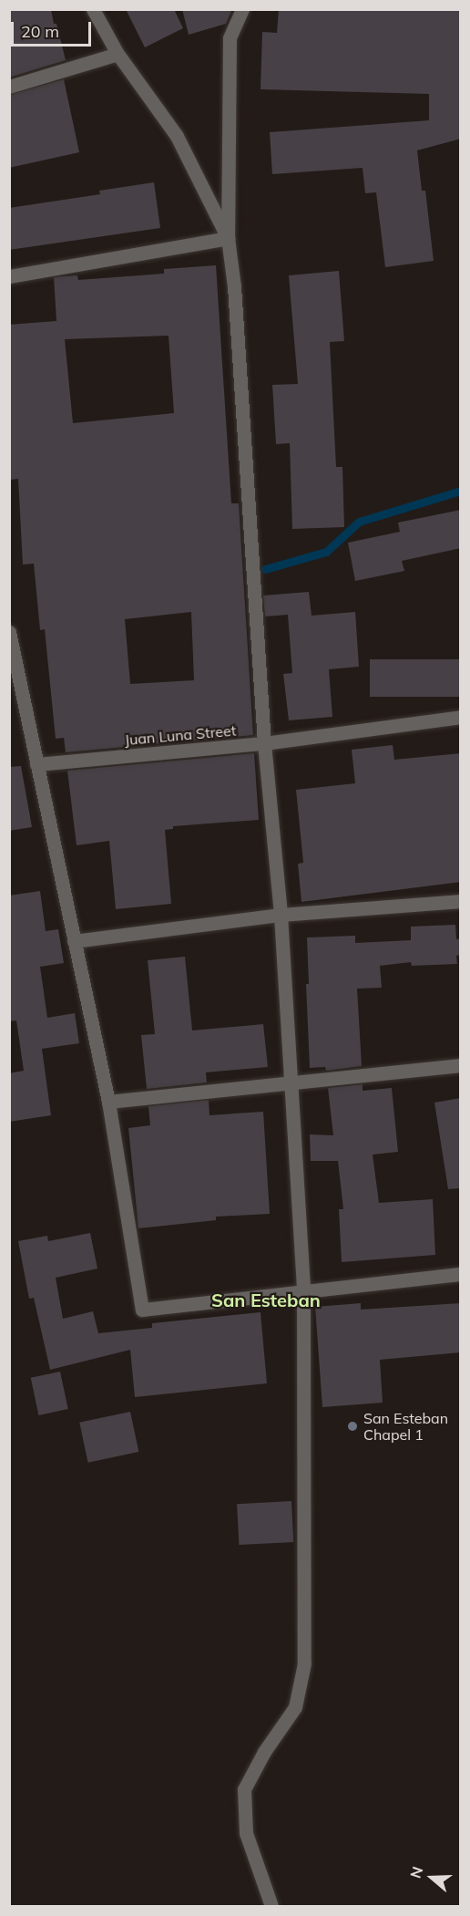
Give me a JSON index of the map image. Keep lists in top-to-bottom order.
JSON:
{
  "streets": {
    "street": ["Juan Luna Street"]
  },
  "districts": ["San Esteban"],
  "places": ["San Esteban Chapel 1"],
  "scale_bar": "20 m",
  "north": "left"
}
